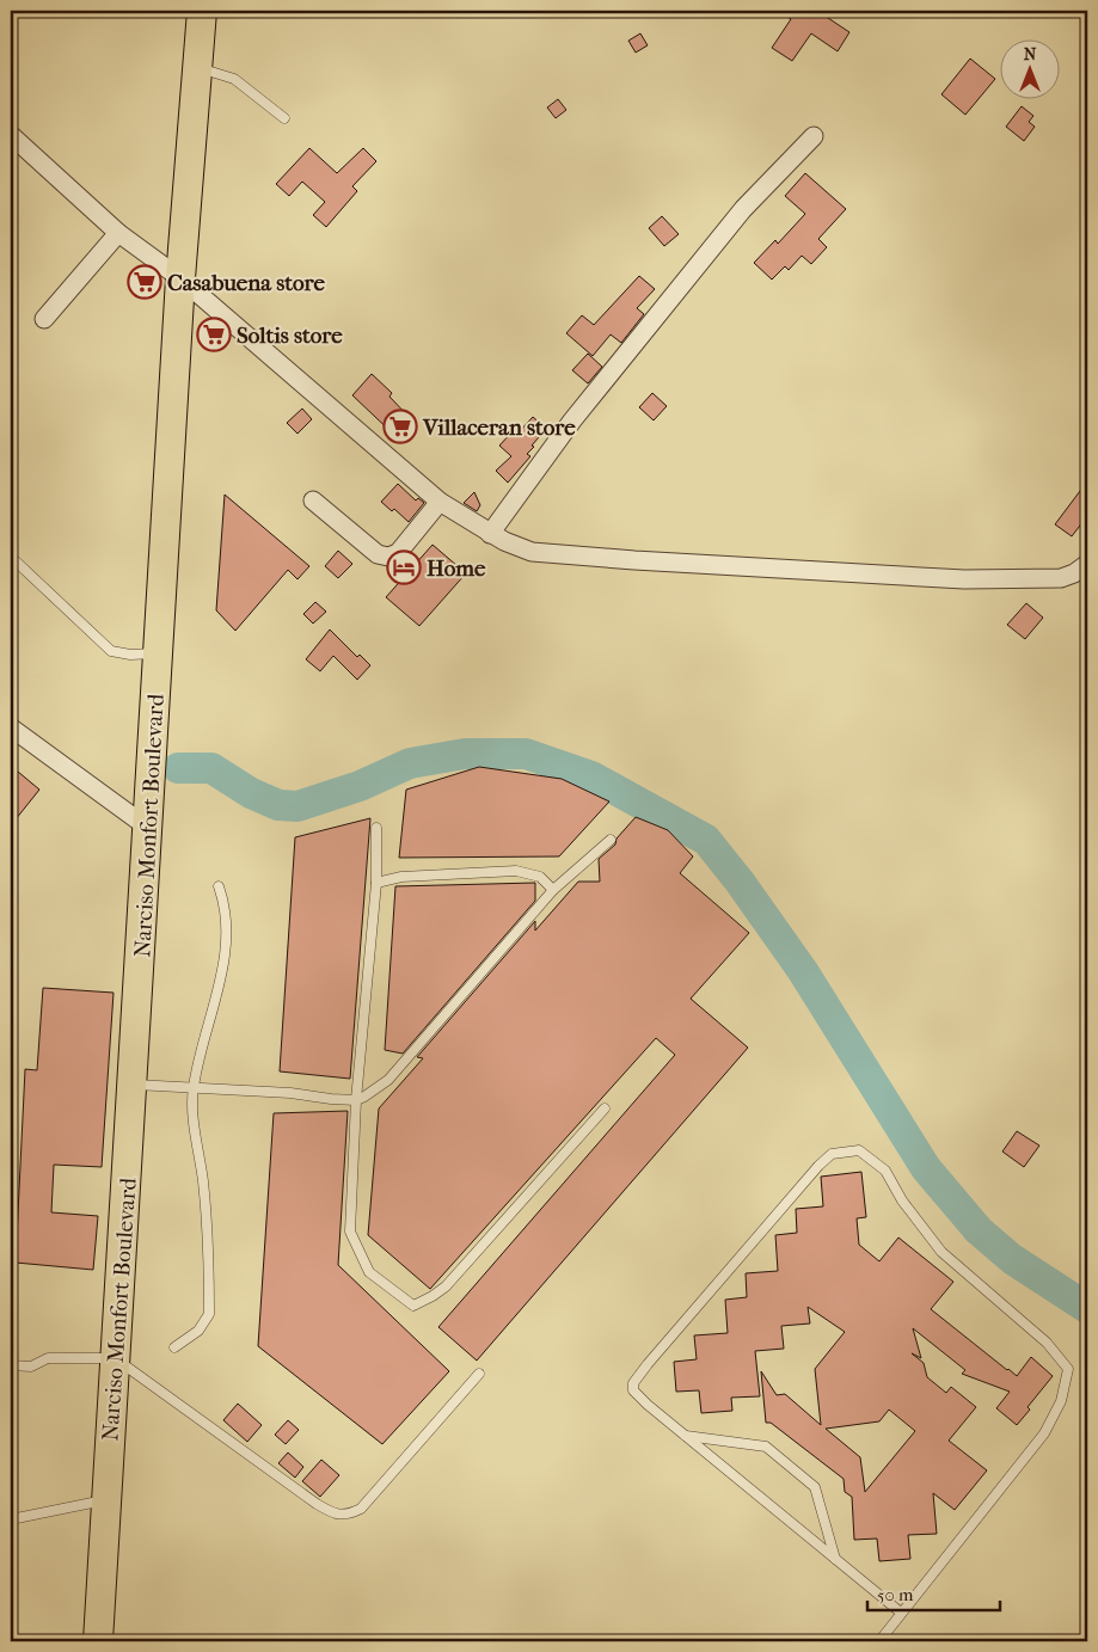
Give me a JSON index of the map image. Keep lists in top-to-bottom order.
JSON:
{
  "streets": {
    "main road": ["Narciso Monfort Boulevard"]
  },
  "places": {
    "supermarket": ["Casabuena store", "Soltis store", "Villaceran store"],
    "hotel": ["Home"]
  },
  "scale_bar": "50 m",
  "north": "top"
}
